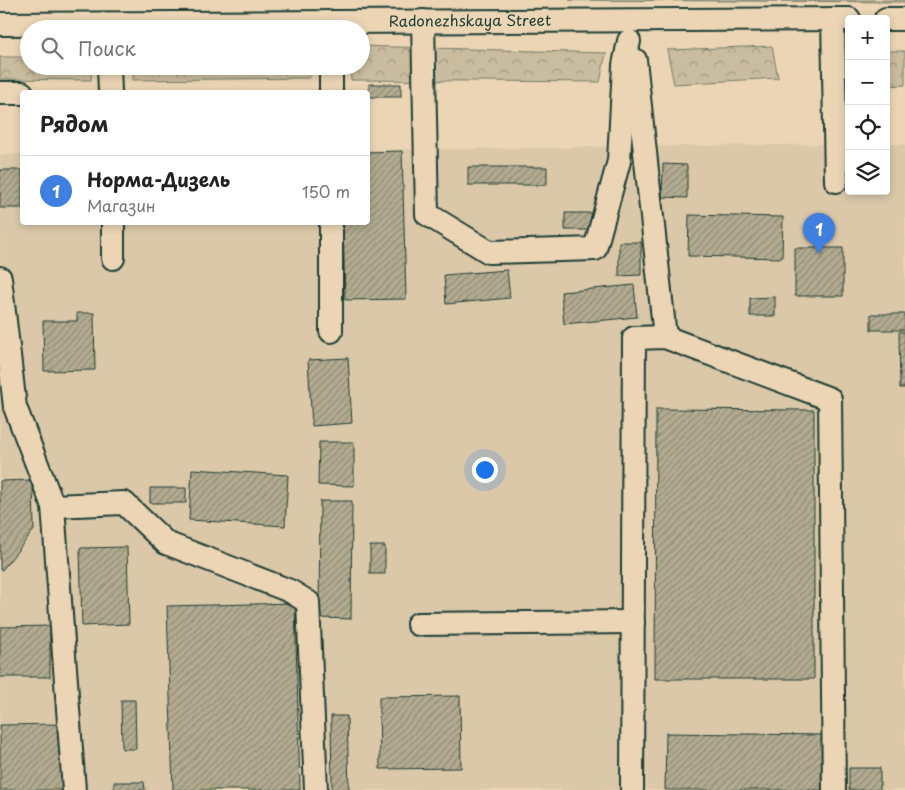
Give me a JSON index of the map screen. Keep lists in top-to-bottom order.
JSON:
{
  "streets": {
    "street": ["Radonezhskaya Street"]
  },
  "page": {
    "map_buttons": ["+", "−"],
    "search": "Поиск",
    "heading": "Рядом",
    "list": [
      {
        "mark": "1",
        "name": "Норма-Дизель",
        "note": "Магазин",
        "value": "150 m"
      }
    ],
    "pins": "1"
  }
}
